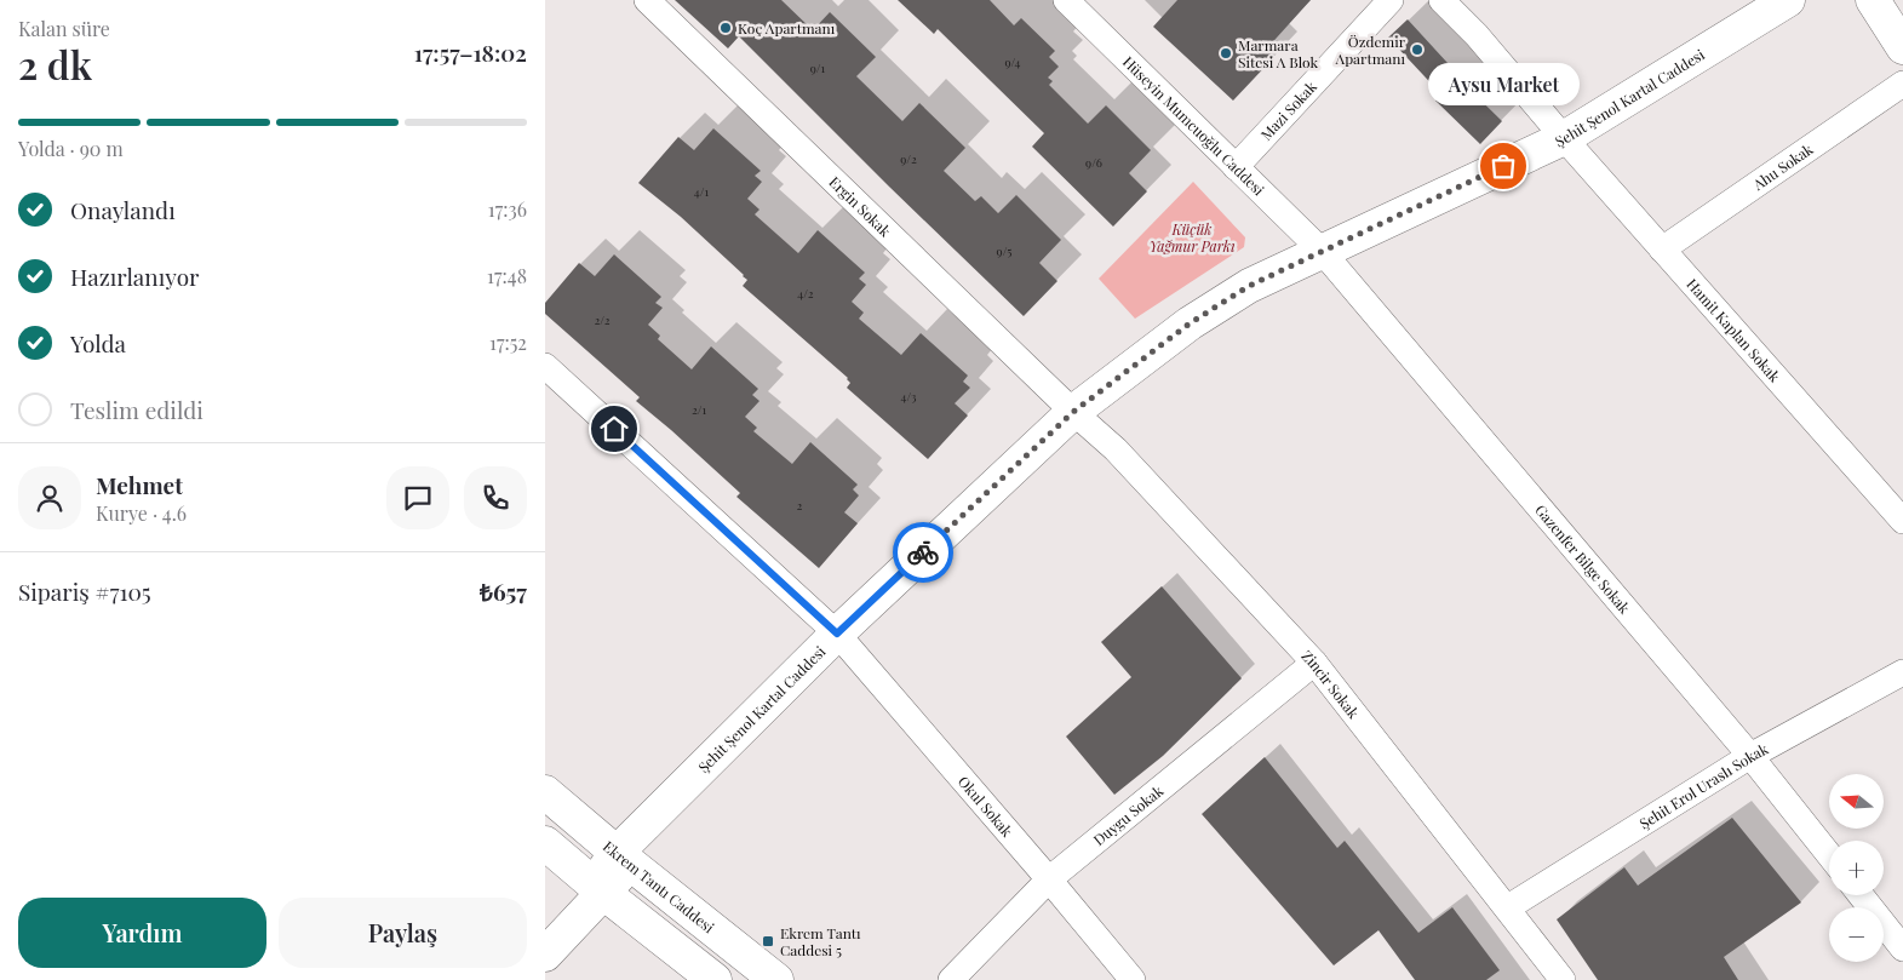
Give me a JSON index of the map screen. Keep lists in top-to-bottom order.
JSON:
{
  "streets": {
    "street": [
      "Şehit Şenol Kartal Caddesi",
      "Mazi Sokak",
      "Hüseyin Mumcuoğlu Caddesi",
      "Ahu Sokak",
      "Ergin Sokak",
      "Hamit Kaplan Sokak",
      "Gazenfer Bilge Sokak",
      "Zincir Sokak",
      "Şehit Erol Uraslı Sokak",
      "Okul Sokak",
      "Duygu Sokak",
      "Ekrem Tantı Caddesi"
    ]
  },
  "crossings": [
    ["Şehit Şenol Kartal Caddesi", "Hüseyin Mumcuoğlu Caddesi"],
    ["Şehit Şenol Kartal Caddesi", "Ergin Sokak"],
    ["Şehit Şenol Kartal Caddesi", "Hamit Kaplan Sokak"],
    ["Şehit Şenol Kartal Caddesi", "Gazenfer Bilge Sokak"],
    ["Şehit Şenol Kartal Caddesi", "Zincir Sokak"],
    ["Şehit Şenol Kartal Caddesi", "Okul Sokak"],
    ["Şehit Şenol Kartal Caddesi", "Ekrem Tantı Caddesi"],
    ["Mazi Sokak", "Hüseyin Mumcuoğlu Caddesi"],
    ["Hüseyin Mumcuoğlu Caddesi", "Gazenfer Bilge Sokak"],
    ["Ahu Sokak", "Hamit Kaplan Sokak"],
    ["Ergin Sokak", "Zincir Sokak"],
    ["Gazenfer Bilge Sokak", "Şehit Erol Uraslı Sokak"],
    ["Zincir Sokak", "Şehit Erol Uraslı Sokak"],
    ["Zincir Sokak", "Duygu Sokak"],
    ["Okul Sokak", "Duygu Sokak"]
  ],
  "parks": ["Küçük Yağmur Parkı"],
  "places": {
    "other": [
      "Koç Apartmanı",
      "Özdemir Apartmanı",
      "Marmara Sitesi A Blok",
      "Aysu Market"
    ],
    "transit": ["Ekrem Tantı Caddesi 5"]
  },
  "house_numbers": [
    "9/4",
    "9/1",
    "9/2",
    "9/6",
    "4/1",
    "9/5",
    "4/2",
    "2/2",
    "4/3",
    "2/1",
    "2"
  ],
  "north": "left",
  "page": {
    "heading": ["2 dk", "Kalan süre", "17:57–18:02"],
    "panel": [
      "Mehmet",
      "Kurye · 4.6",
      "Sipariş #7105",
      "₺657"
    ],
    "bubble": "Aysu Market",
    "bar": "Yolda · 90 m",
    "list": [
      ["Onaylandı", "17:36"],
      ["Hazırlanıyor", "17:48"],
      ["Yolda", "17:52"],
      "Teslim edildi"
    ],
    "map_buttons": ["+", "−"],
    "buttons": ["Yardım", "Paylaş"]
  }
}
